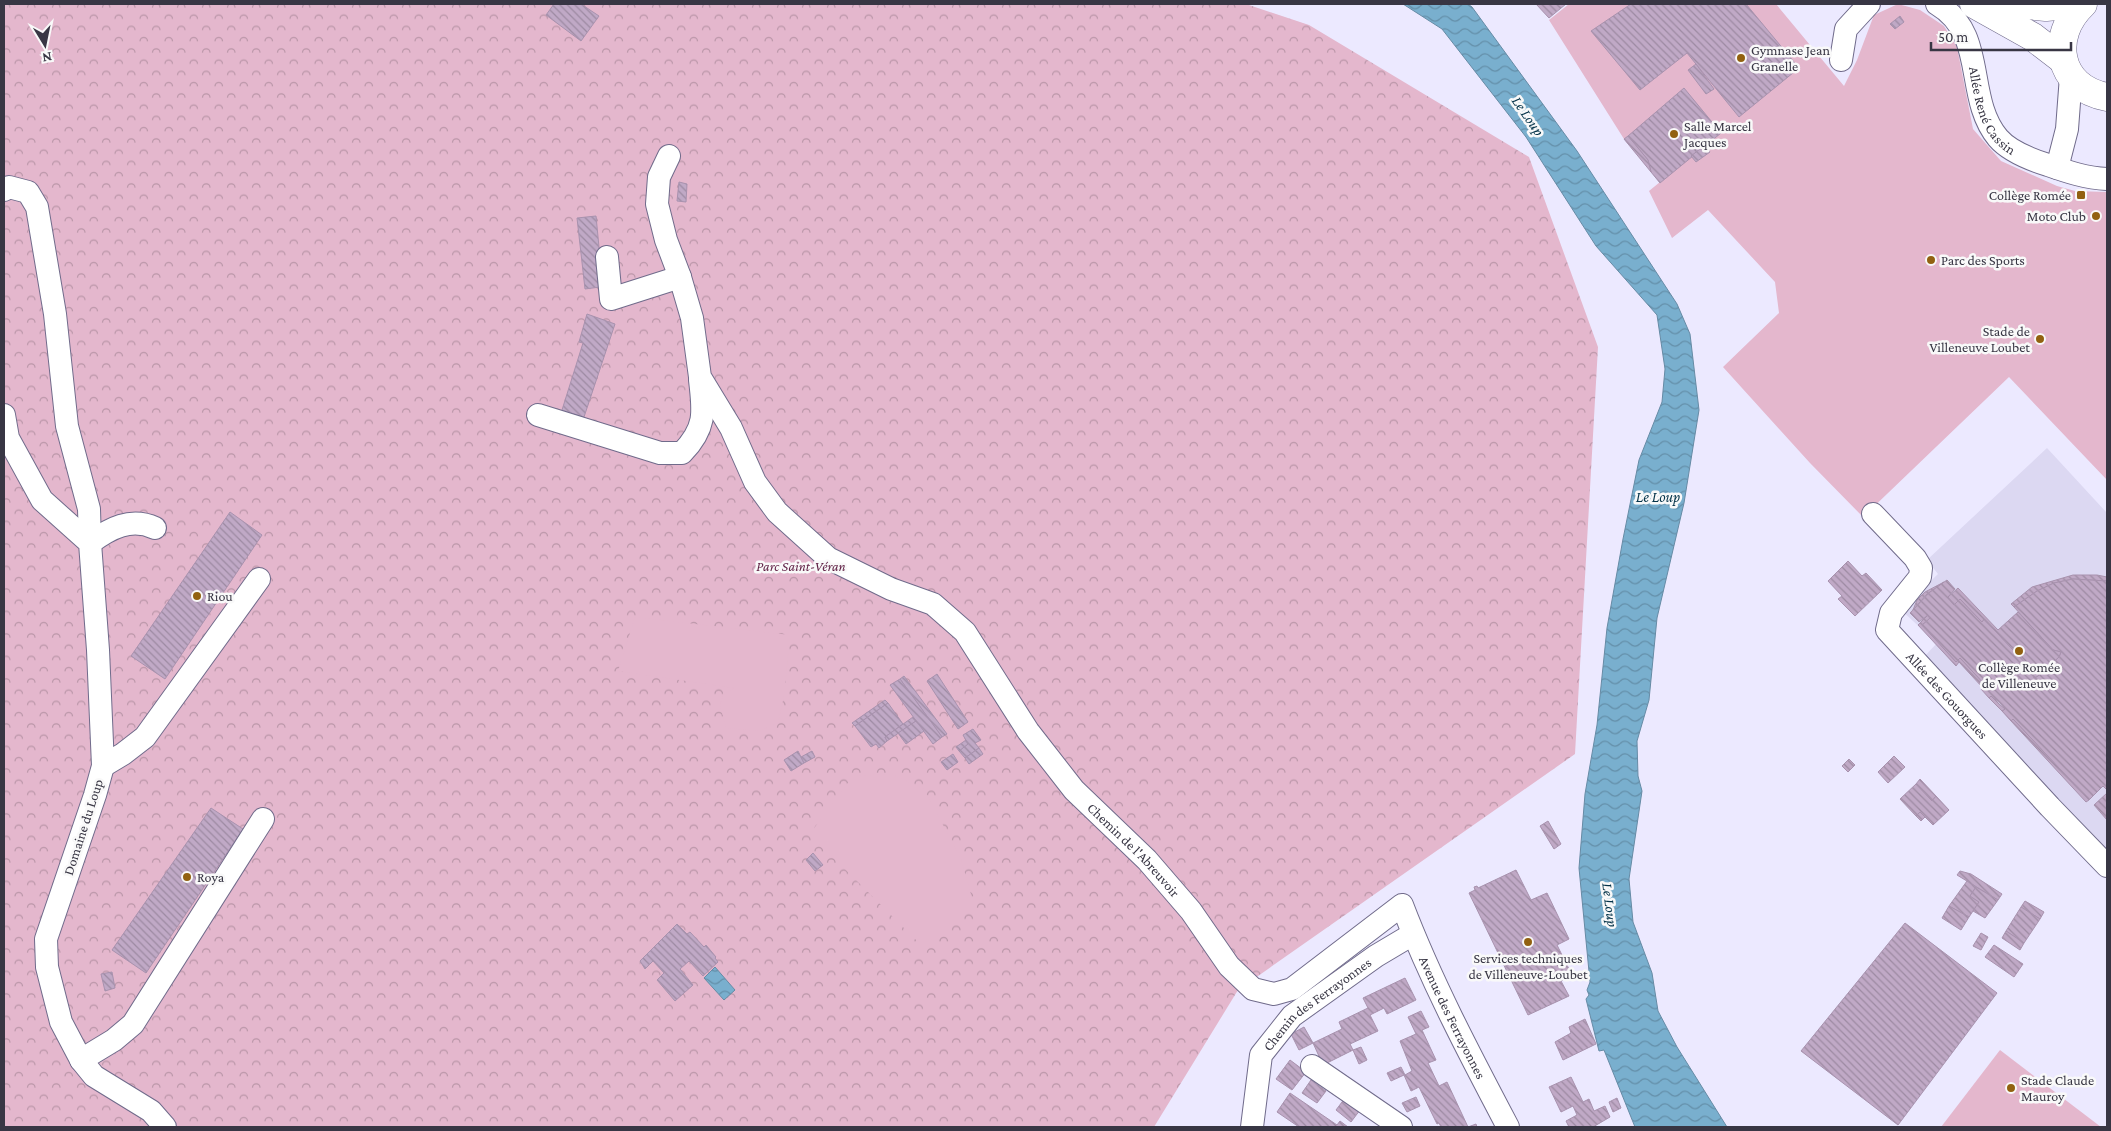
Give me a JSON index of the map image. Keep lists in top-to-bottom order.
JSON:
{
  "streets": {
    "street": [
      "Allée René Cassin",
      "Allée des Gouorgues",
      "Domaine du Loup",
      "Chemin de l'Abreuvoir",
      "Chemin des Ferrayonnes",
      "Avenue des Ferrayonnes"
    ]
  },
  "crossings": [
    ["Chemin de l'Abreuvoir", "Avenue des Ferrayonnes"],
    ["Chemin des Ferrayonnes", "Avenue des Ferrayonnes"]
  ],
  "water": ["Le Loup"],
  "parks": ["Parc Saint-Véran"],
  "places": {
    "other": [
      "Gymnase Jean Granelle",
      "Salle Marcel Jacques",
      "Moto Club",
      "Parc des Sports",
      "Stade de Villeneuve Loubet",
      "Riou",
      "Collège Romée de Villeneuve",
      "Roya",
      "Services techniques de Villeneuve-Loubet",
      "Stade Claude Mauroy"
    ],
    "transit": ["Collège Romée"]
  },
  "scale_bar": "50 m",
  "north": "bottom"
}
